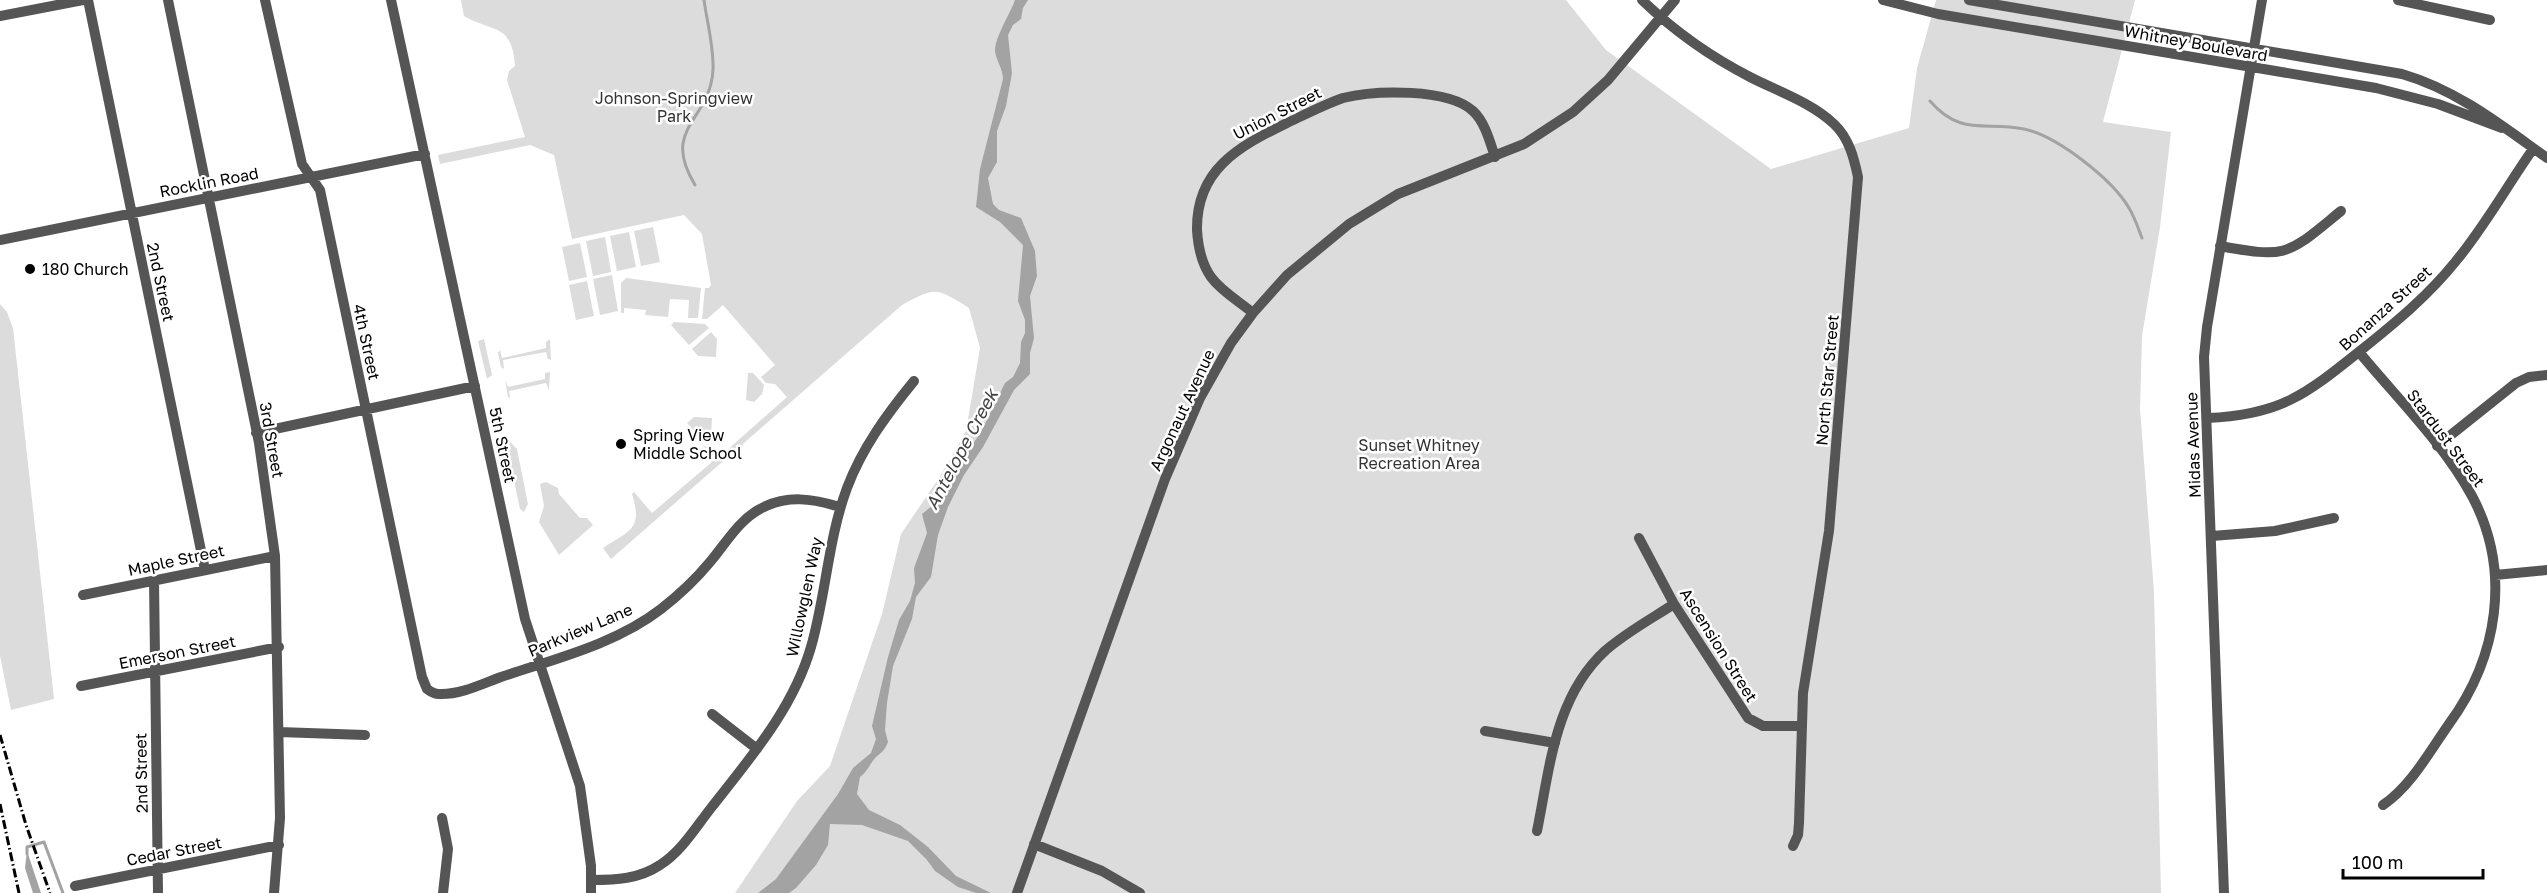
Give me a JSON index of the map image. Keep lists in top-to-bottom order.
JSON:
{
  "streets": {
    "street": [
      "Whitney Boulevard",
      "Union Street",
      "Rocklin Road",
      "2nd Street",
      "Bonanza Street",
      "4th Street",
      "North Star Street",
      "Argonaut Avenue",
      "Stardust Street",
      "3rd Street",
      "5th Street",
      "Midas Avenue",
      "Maple Street",
      "Willowglen Way",
      "Parkview Lane",
      "Ascension Street",
      "Emerson Street",
      "Cedar Street"
    ]
  },
  "crossings": [
    ["Whitney Boulevard", "Bonanza Street"],
    ["Whitney Boulevard", "Midas Avenue"],
    ["Union Street", "Argonaut Avenue"],
    ["Rocklin Road", "2nd Street"],
    ["Rocklin Road", "4th Street"],
    ["Rocklin Road", "3rd Street"],
    ["Rocklin Road", "5th Street"],
    ["2nd Street", "Maple Street"],
    ["2nd Street", "Emerson Street"],
    ["2nd Street", "Cedar Street"],
    ["Bonanza Street", "Stardust Street"],
    ["Bonanza Street", "Midas Avenue"],
    ["4th Street", "Parkview Lane"],
    ["North Star Street", "Argonaut Avenue"],
    ["North Star Street", "Ascension Street"],
    ["3rd Street", "Maple Street"],
    ["3rd Street", "Emerson Street"],
    ["3rd Street", "Cedar Street"],
    ["5th Street", "Willowglen Way"],
    ["5th Street", "Parkview Lane"],
    ["Willowglen Way", "Parkview Lane"]
  ],
  "water": ["Antelope Creek"],
  "parks": ["Johnson-Springview Park", "Sunset Whitney Recreation Area"],
  "places": ["180 Church", "Spring View Middle School"],
  "scale_bar": "100 m"
}
